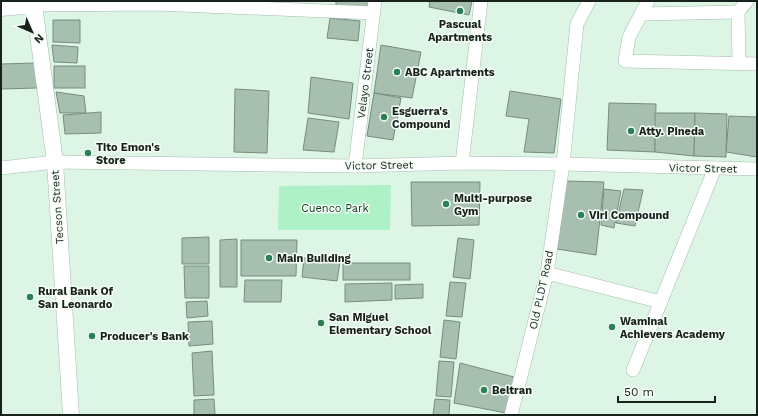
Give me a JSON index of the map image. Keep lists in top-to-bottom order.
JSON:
{
  "streets": {
    "main road": ["Tecson Street"],
    "street": ["Velayo Street", "Victor Street", "Old PLDT Road"]
  },
  "crossings": [
    ["Velayo Street", "Victor Street"],
    ["Victor Street", "Tecson Street"],
    ["Victor Street", "Old PLDT Road"]
  ],
  "parks": ["Cuenco Park"],
  "places": [
    "Pascual Apartments",
    "ABC Apartments",
    "Esguerra's Compound",
    "Atty. Pineda",
    "Tito Emon's Store",
    "Multi-purpose Gym",
    "Viri Compound",
    "Main Building",
    "Rural Bank Of San Leonardo",
    "San Miguel Elementary School",
    "Waminal Achievers Academy",
    "Producer's Bank",
    "Beltran"
  ],
  "scale_bar": "50 m",
  "north": "bottom right"
}
